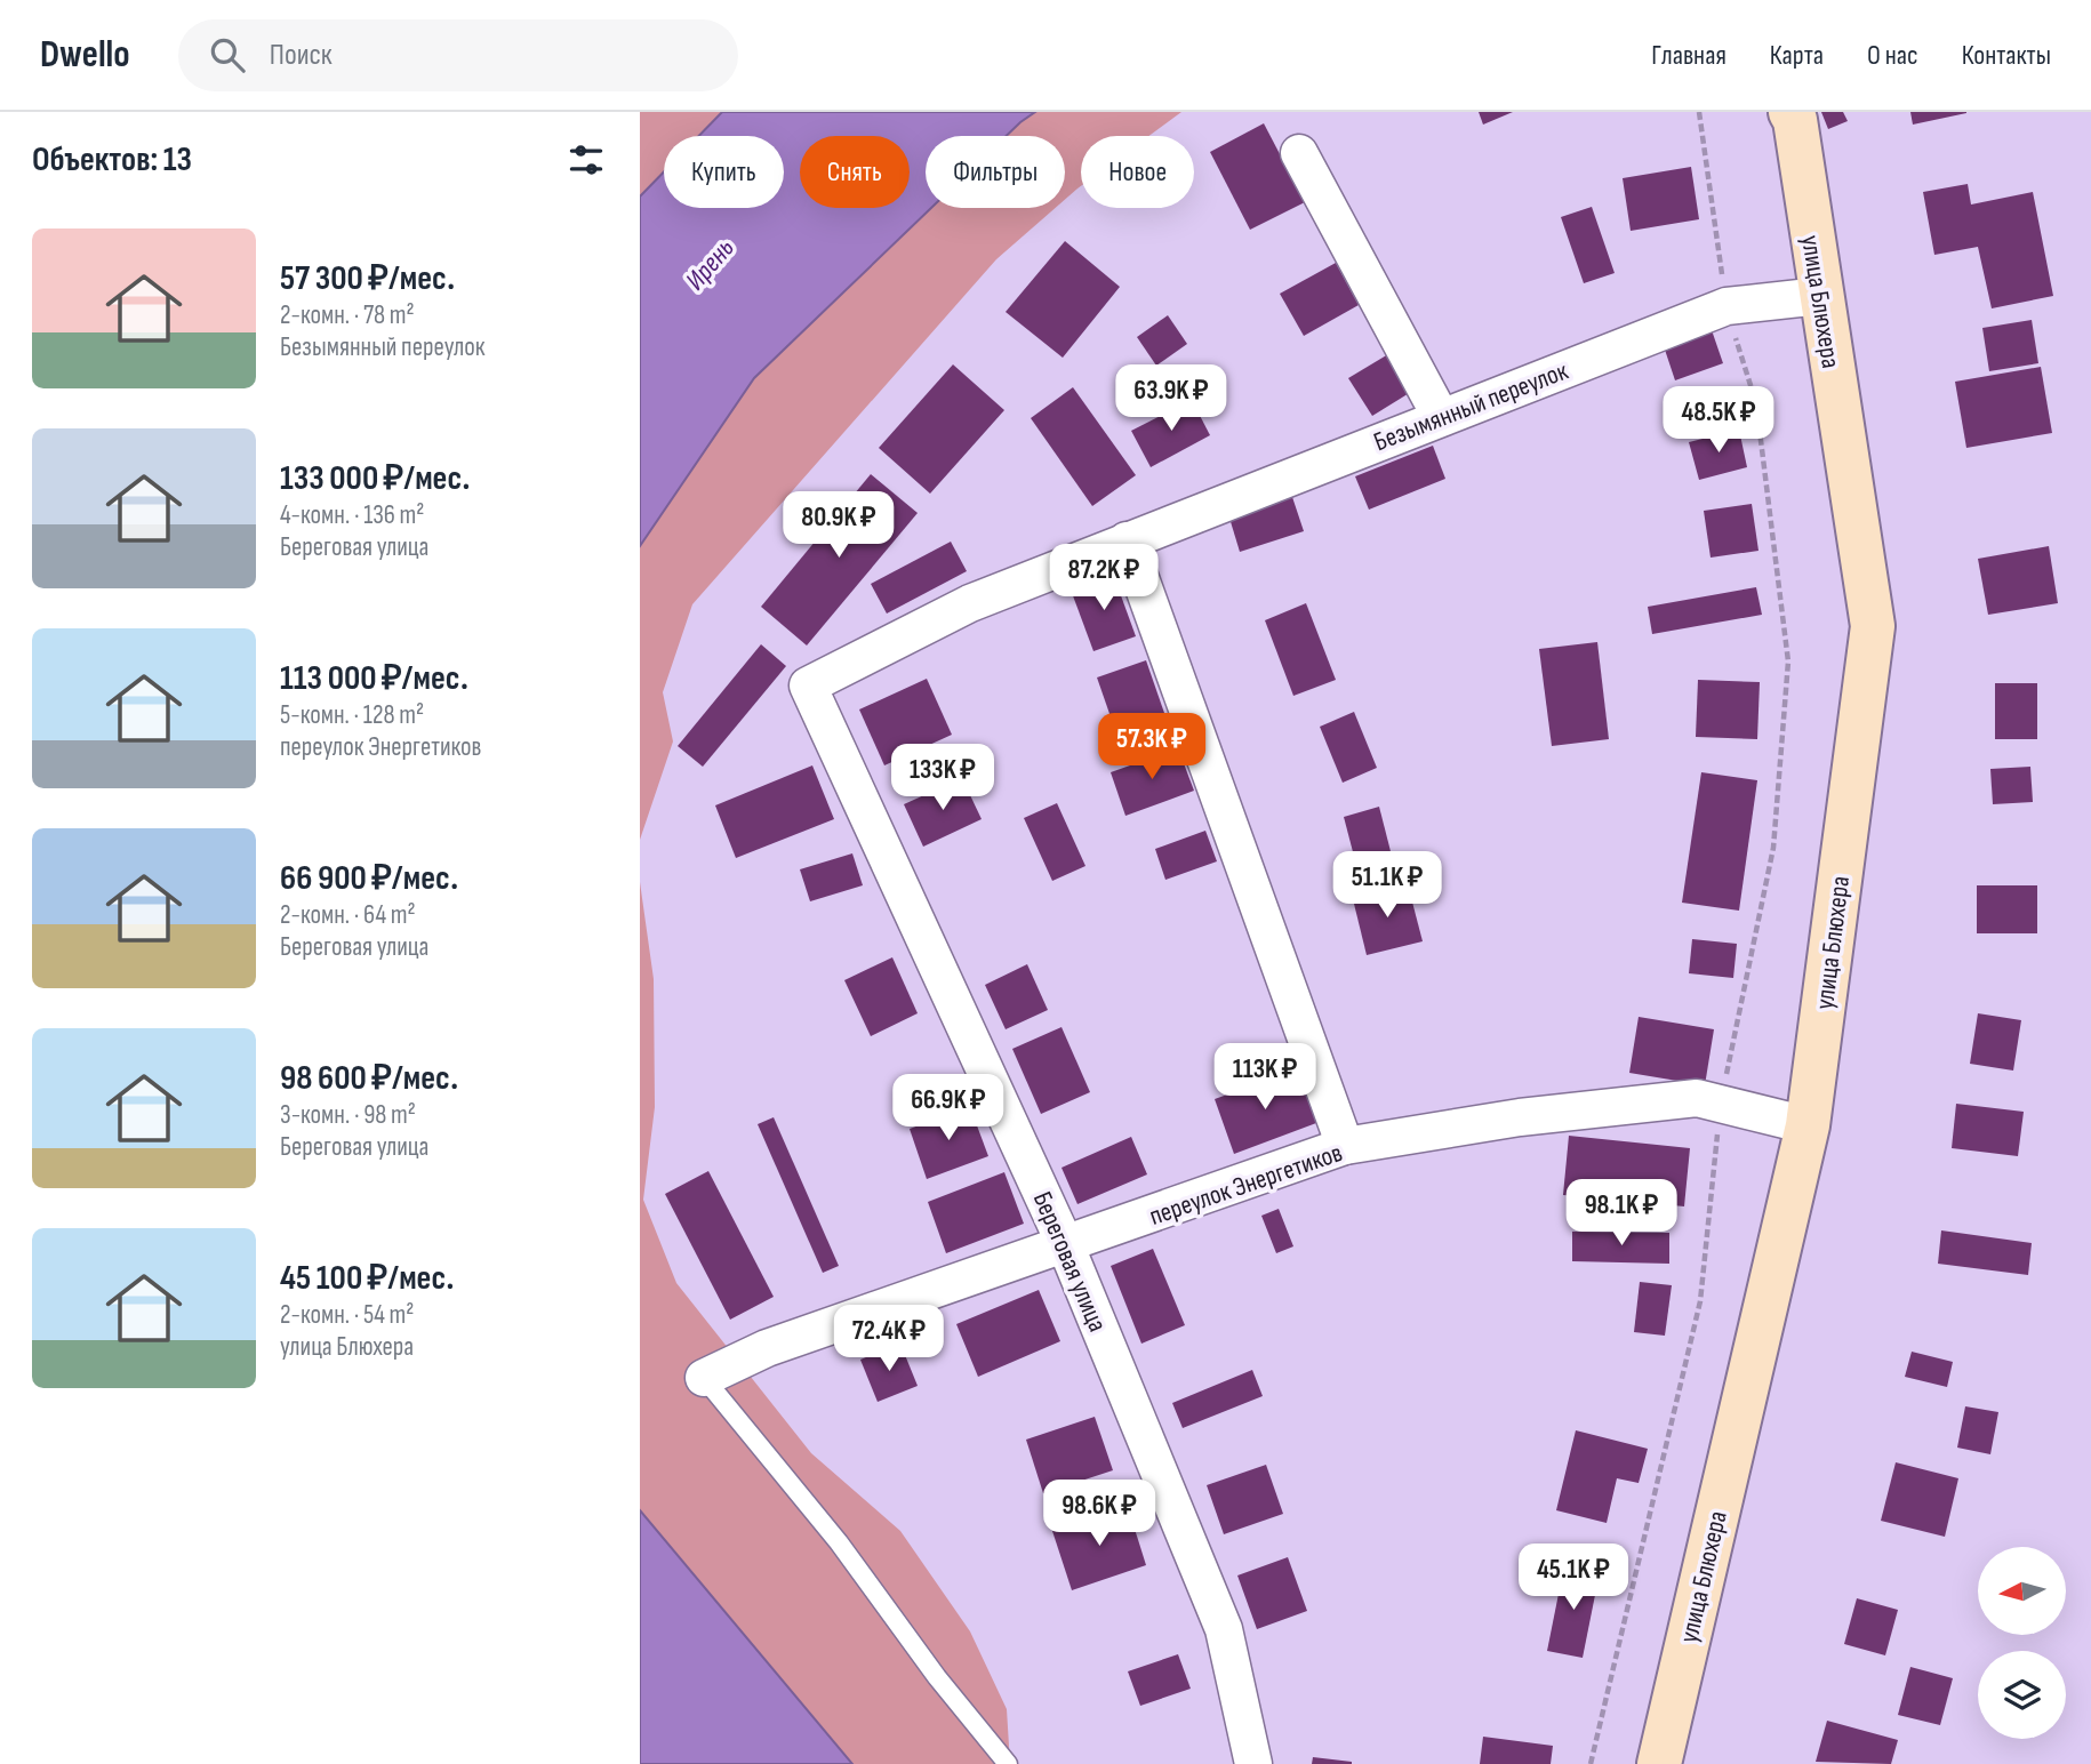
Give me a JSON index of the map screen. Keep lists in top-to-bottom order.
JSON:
{
  "streets": {
    "street": [
      "улица Блюхера",
      "Безымянный переулок",
      "переулок Энергетиков",
      "Береговая улица"
    ]
  },
  "crossings": [
    ["улица Блюхера", "Безымянный переулок"],
    ["улица Блюхера", "переулок Энергетиков"],
    ["Безымянный переулок", "Береговая улица"],
    ["переулок Энергетиков", "Береговая улица"]
  ],
  "water": ["Ирень"],
  "north": "left",
  "page": {
    "header": "Dwello",
    "search": "Поиск",
    "nav": [
      "Главная",
      "Карта",
      "О нас",
      "Контакты"
    ],
    "heading": "Объектов: 13",
    "chip": [
      "Купить",
      "Снять",
      "Фильтры",
      "Новое"
    ],
    "list": [
      {
        "name": "57 300 ₽/мес.",
        "note": "2-комн. · 78 m² · Безымянный переулок"
      },
      {
        "name": "133 000 ₽/мес.",
        "note": "4-комн. · 136 m² · Береговая улица"
      },
      {
        "name": "113 000 ₽/мес.",
        "note": "5-комн. · 128 m² · переулок Энергетиков"
      },
      {
        "name": "66 900 ₽/мес.",
        "note": "2-комн. · 64 m² · Береговая улица"
      },
      {
        "name": "98 600 ₽/мес.",
        "note": "3-комн. · 98 m² · Береговая улица"
      },
      {
        "name": "45 100 ₽/мес.",
        "note": "2-комн. · 54 m² · улица Блюхера"
      }
    ],
    "price": [
      "63.9K ₽",
      "48.5K ₽",
      "80.9K ₽",
      "87.2K ₽",
      "57.3K ₽",
      "133K ₽",
      "51.1K ₽",
      "113K ₽",
      "66.9K ₽",
      "98.1K ₽",
      "72.4K ₽",
      "98.6K ₽",
      "45.1K ₽"
    ]
  }
}
